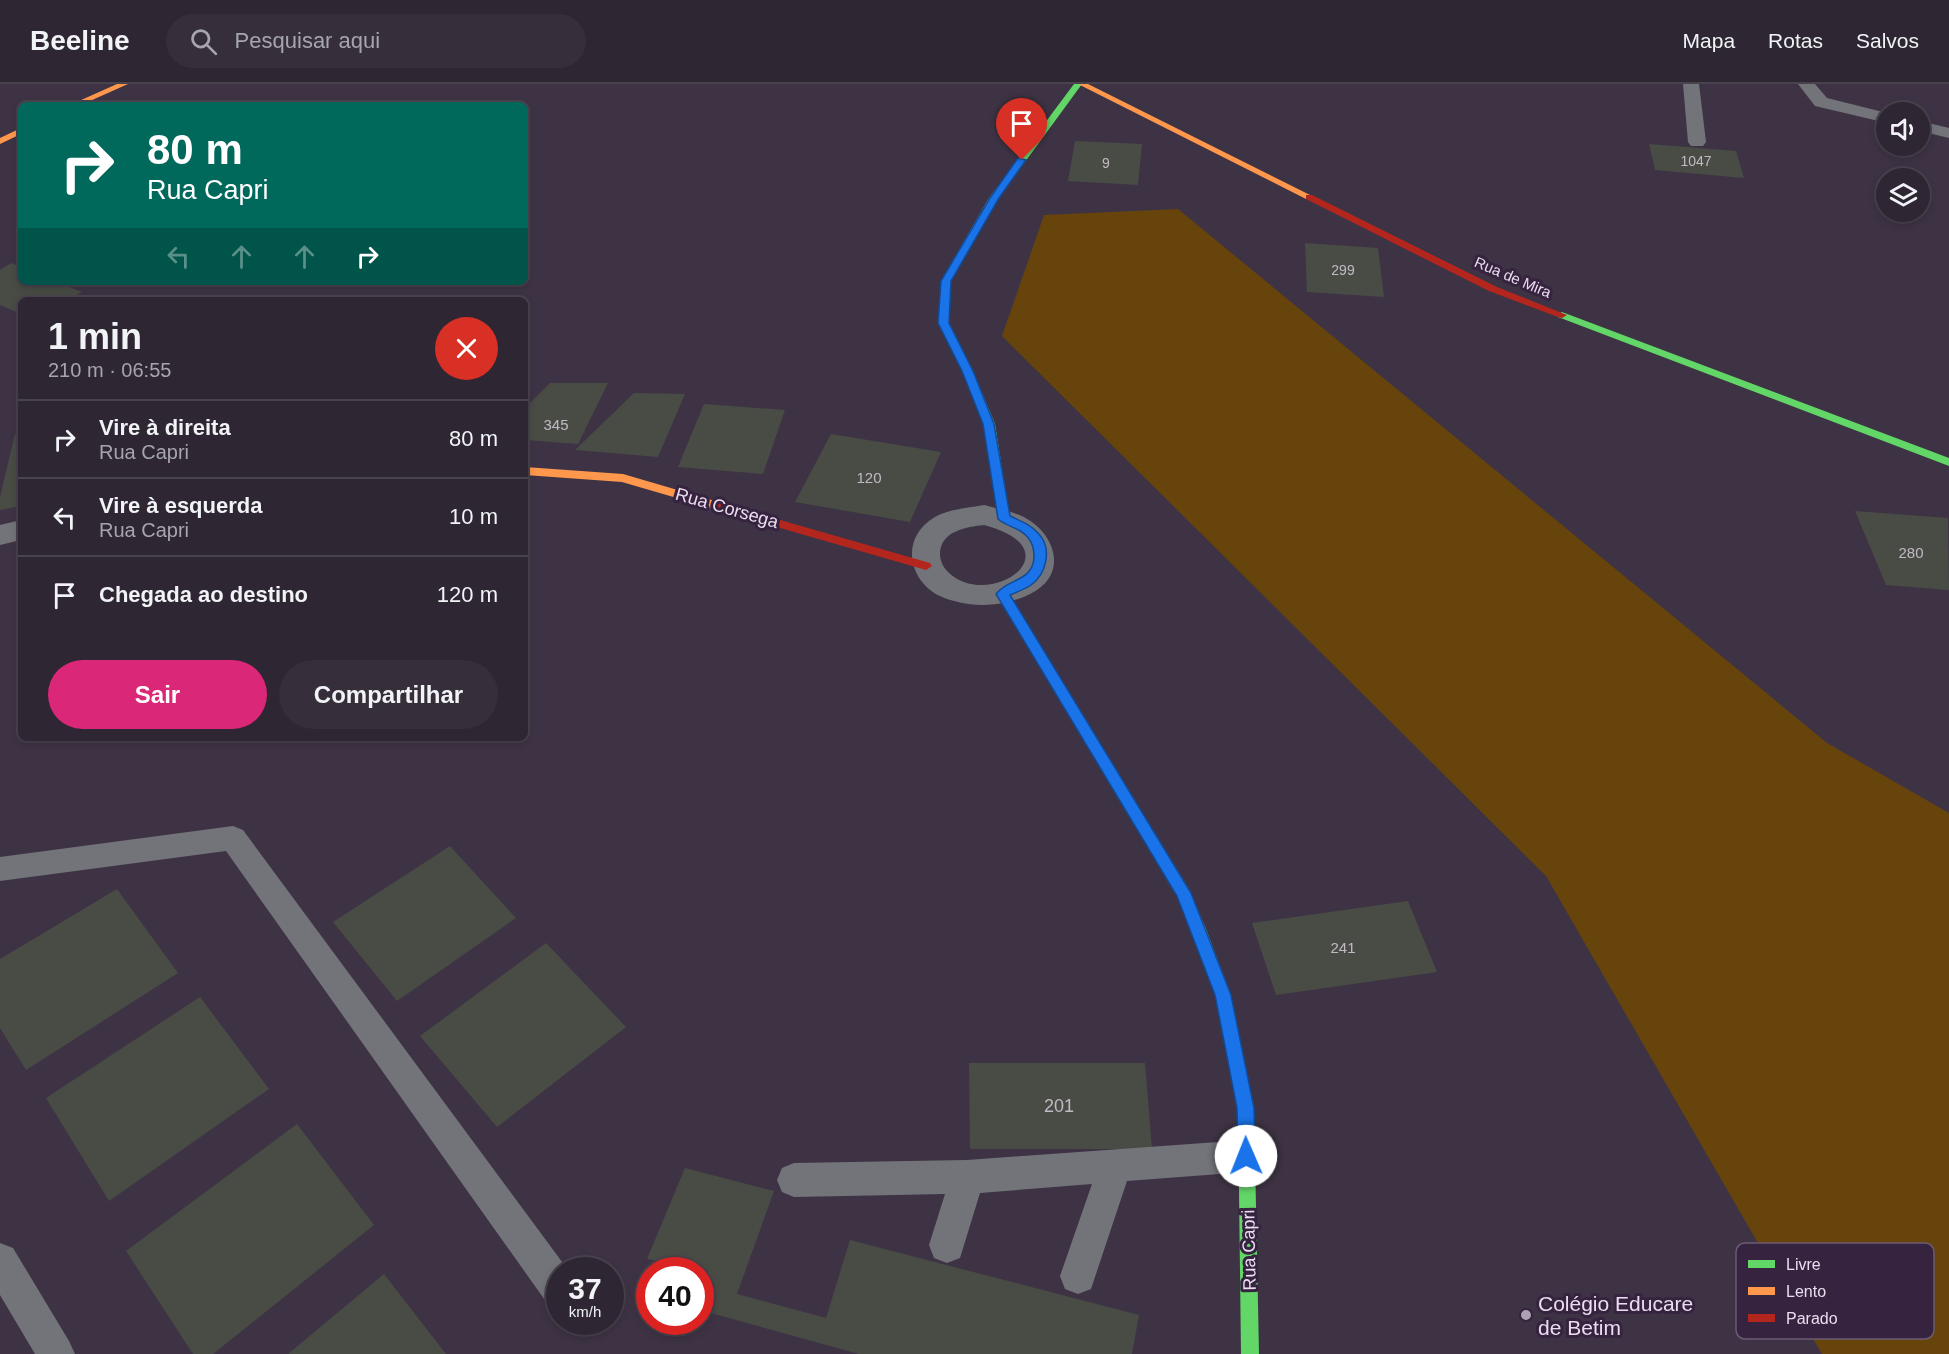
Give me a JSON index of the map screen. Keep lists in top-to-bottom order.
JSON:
{
  "streets": {
    "main road": ["Rua de Mira", "Rua Corsega", "Rua Capri"]
  },
  "crossings": [
    ["Rua Corsega", "Rua Capri"]
  ],
  "places": ["Colégio Educare de Betim"],
  "house_numbers": [
    "1047",
    "9",
    "299",
    "345",
    "120",
    "280",
    "241",
    "201"
  ],
  "legend": ["Livre", "Lento", "Parado"],
  "page": {
    "header": "Beeline",
    "search": "Pesquisar aqui",
    "nav": ["Mapa", "Rotas", "Salvos"],
    "turn": ["80 m", "Rua Capri"],
    "heading": ["1 min", "210 m · 06:55"],
    "list": [
      {
        "name": "Vire à direita",
        "note": "Rua Capri",
        "value": "80 m"
      },
      {
        "name": "Vire à esquerda",
        "note": "Rua Capri",
        "value": "10 m"
      },
      {
        "name": "Chegada ao destino",
        "value": "120 m"
      }
    ],
    "buttons": ["Sair", "Compartilhar"],
    "speed": "37 km/h",
    "limit": "40"
  }
}
